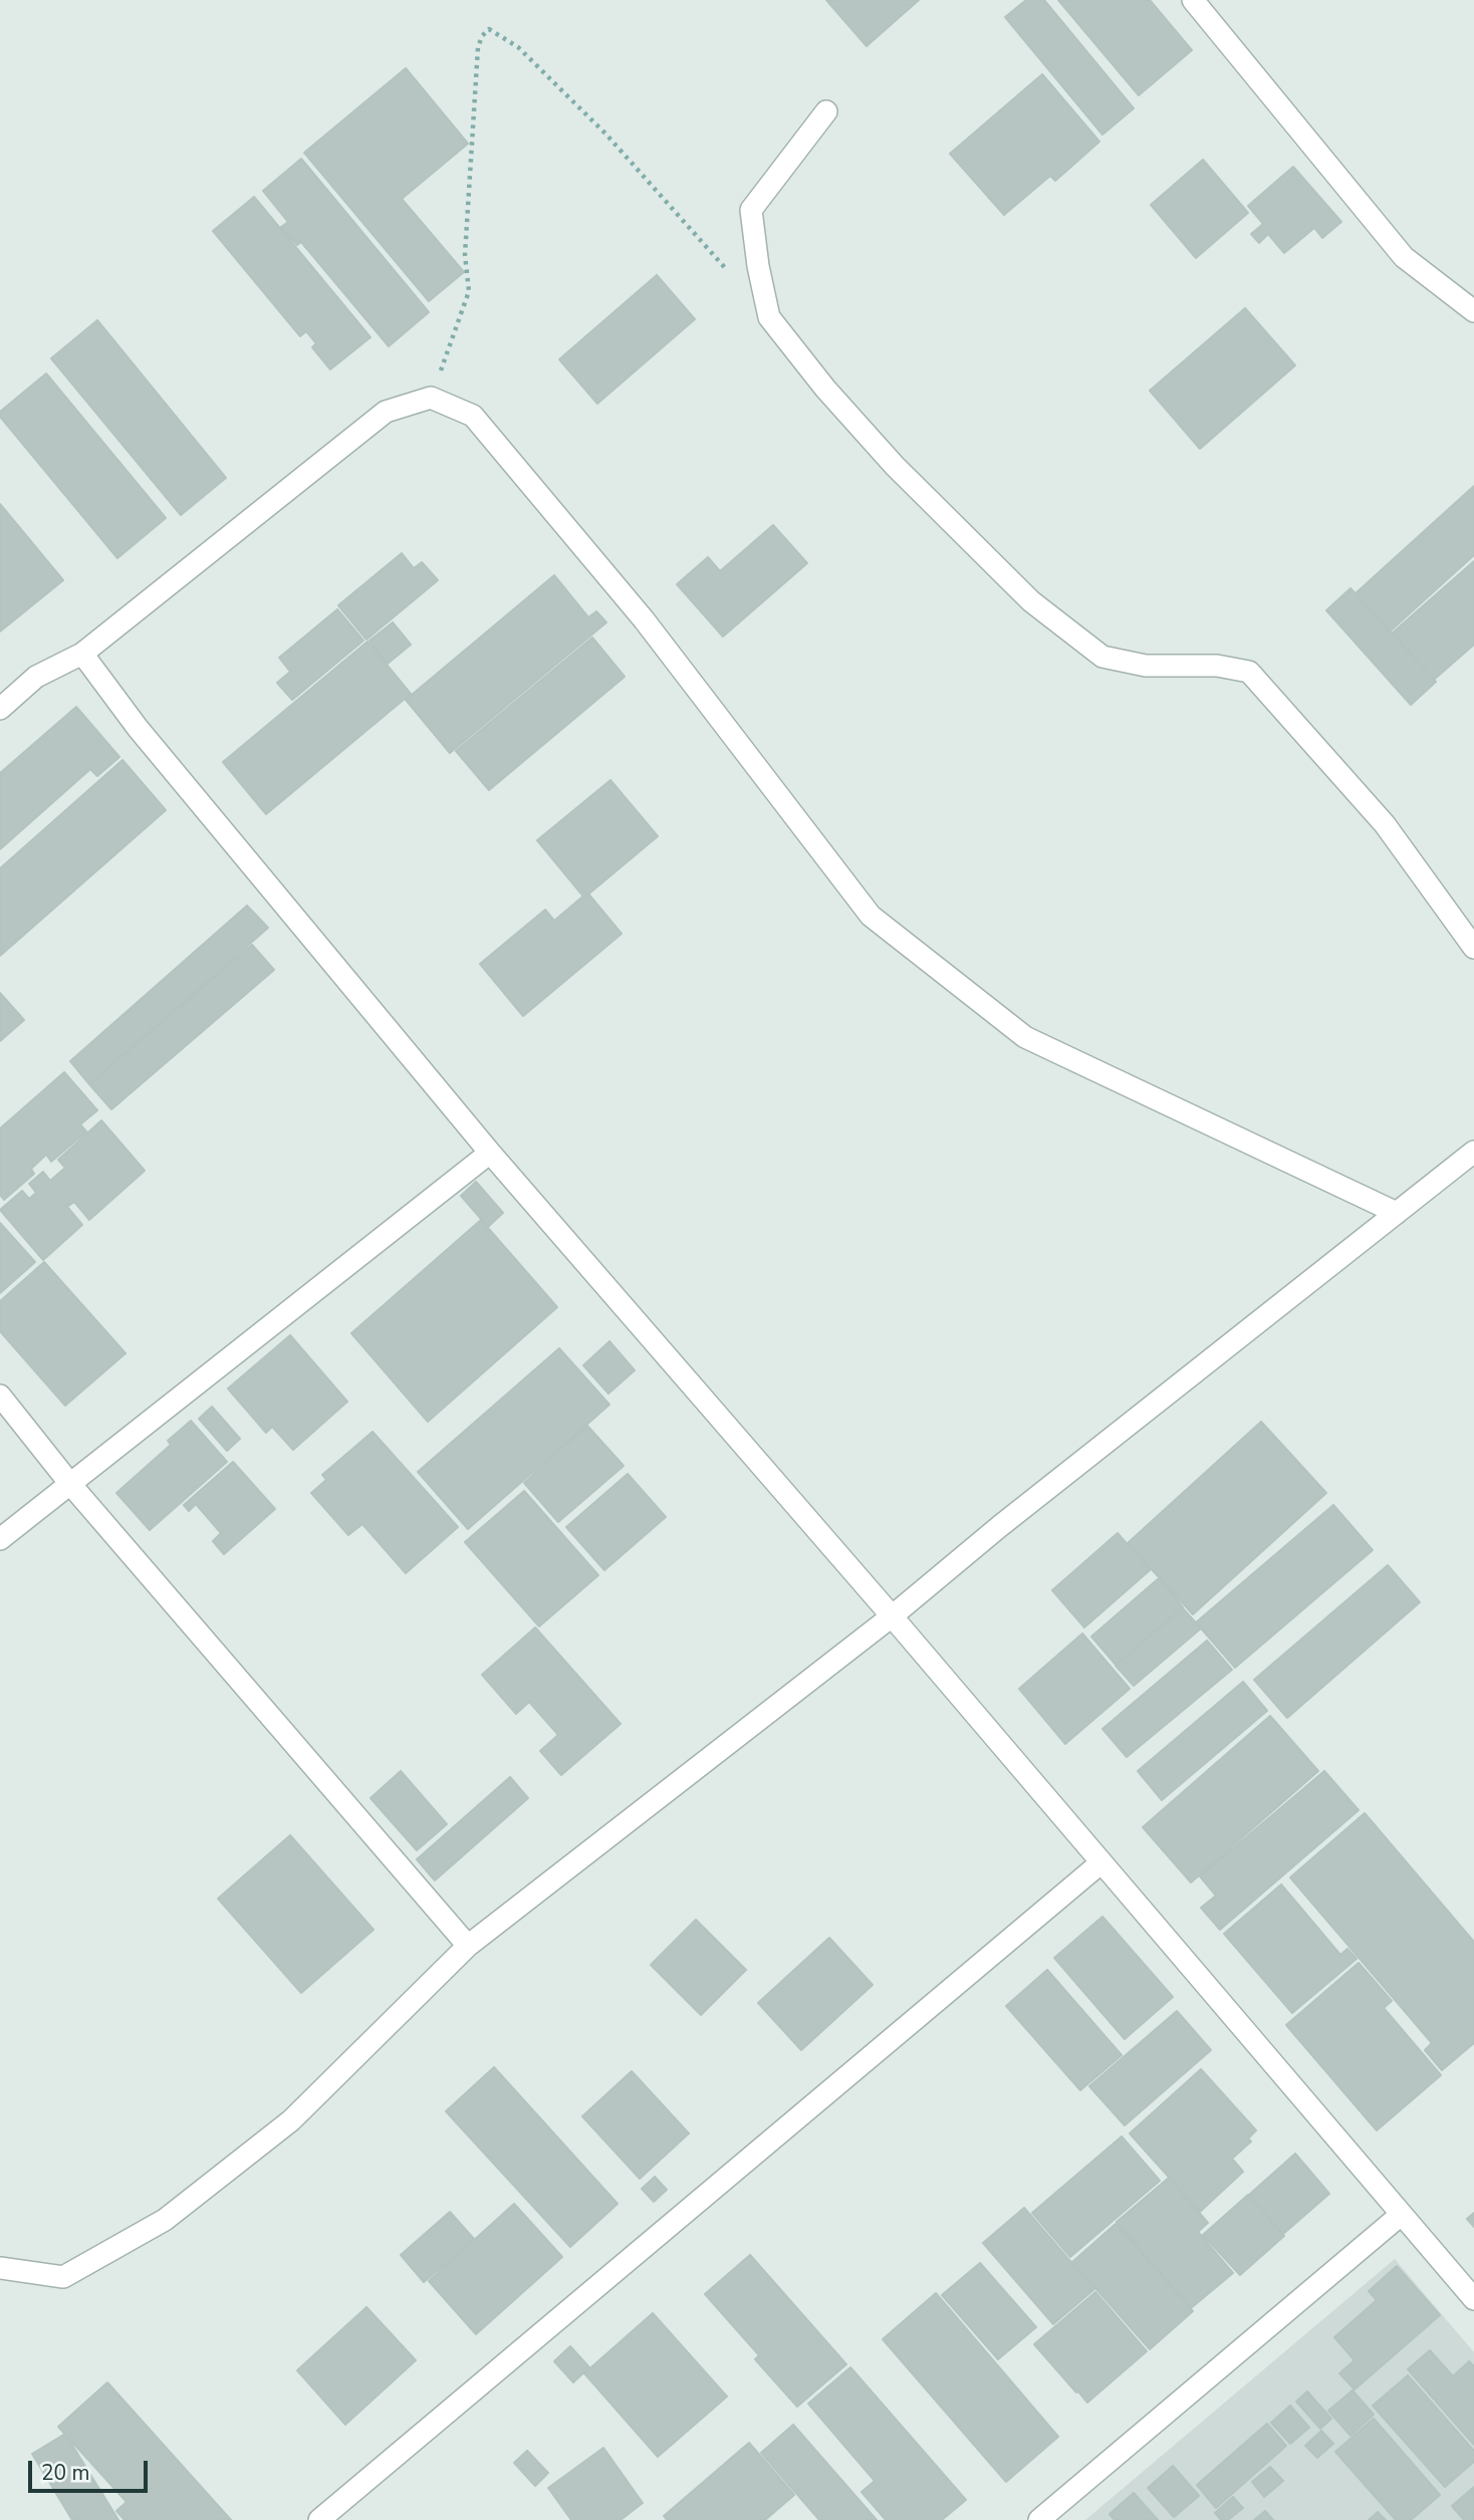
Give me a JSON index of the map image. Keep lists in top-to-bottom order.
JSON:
{
  "scale_bar": "20 m"
}
